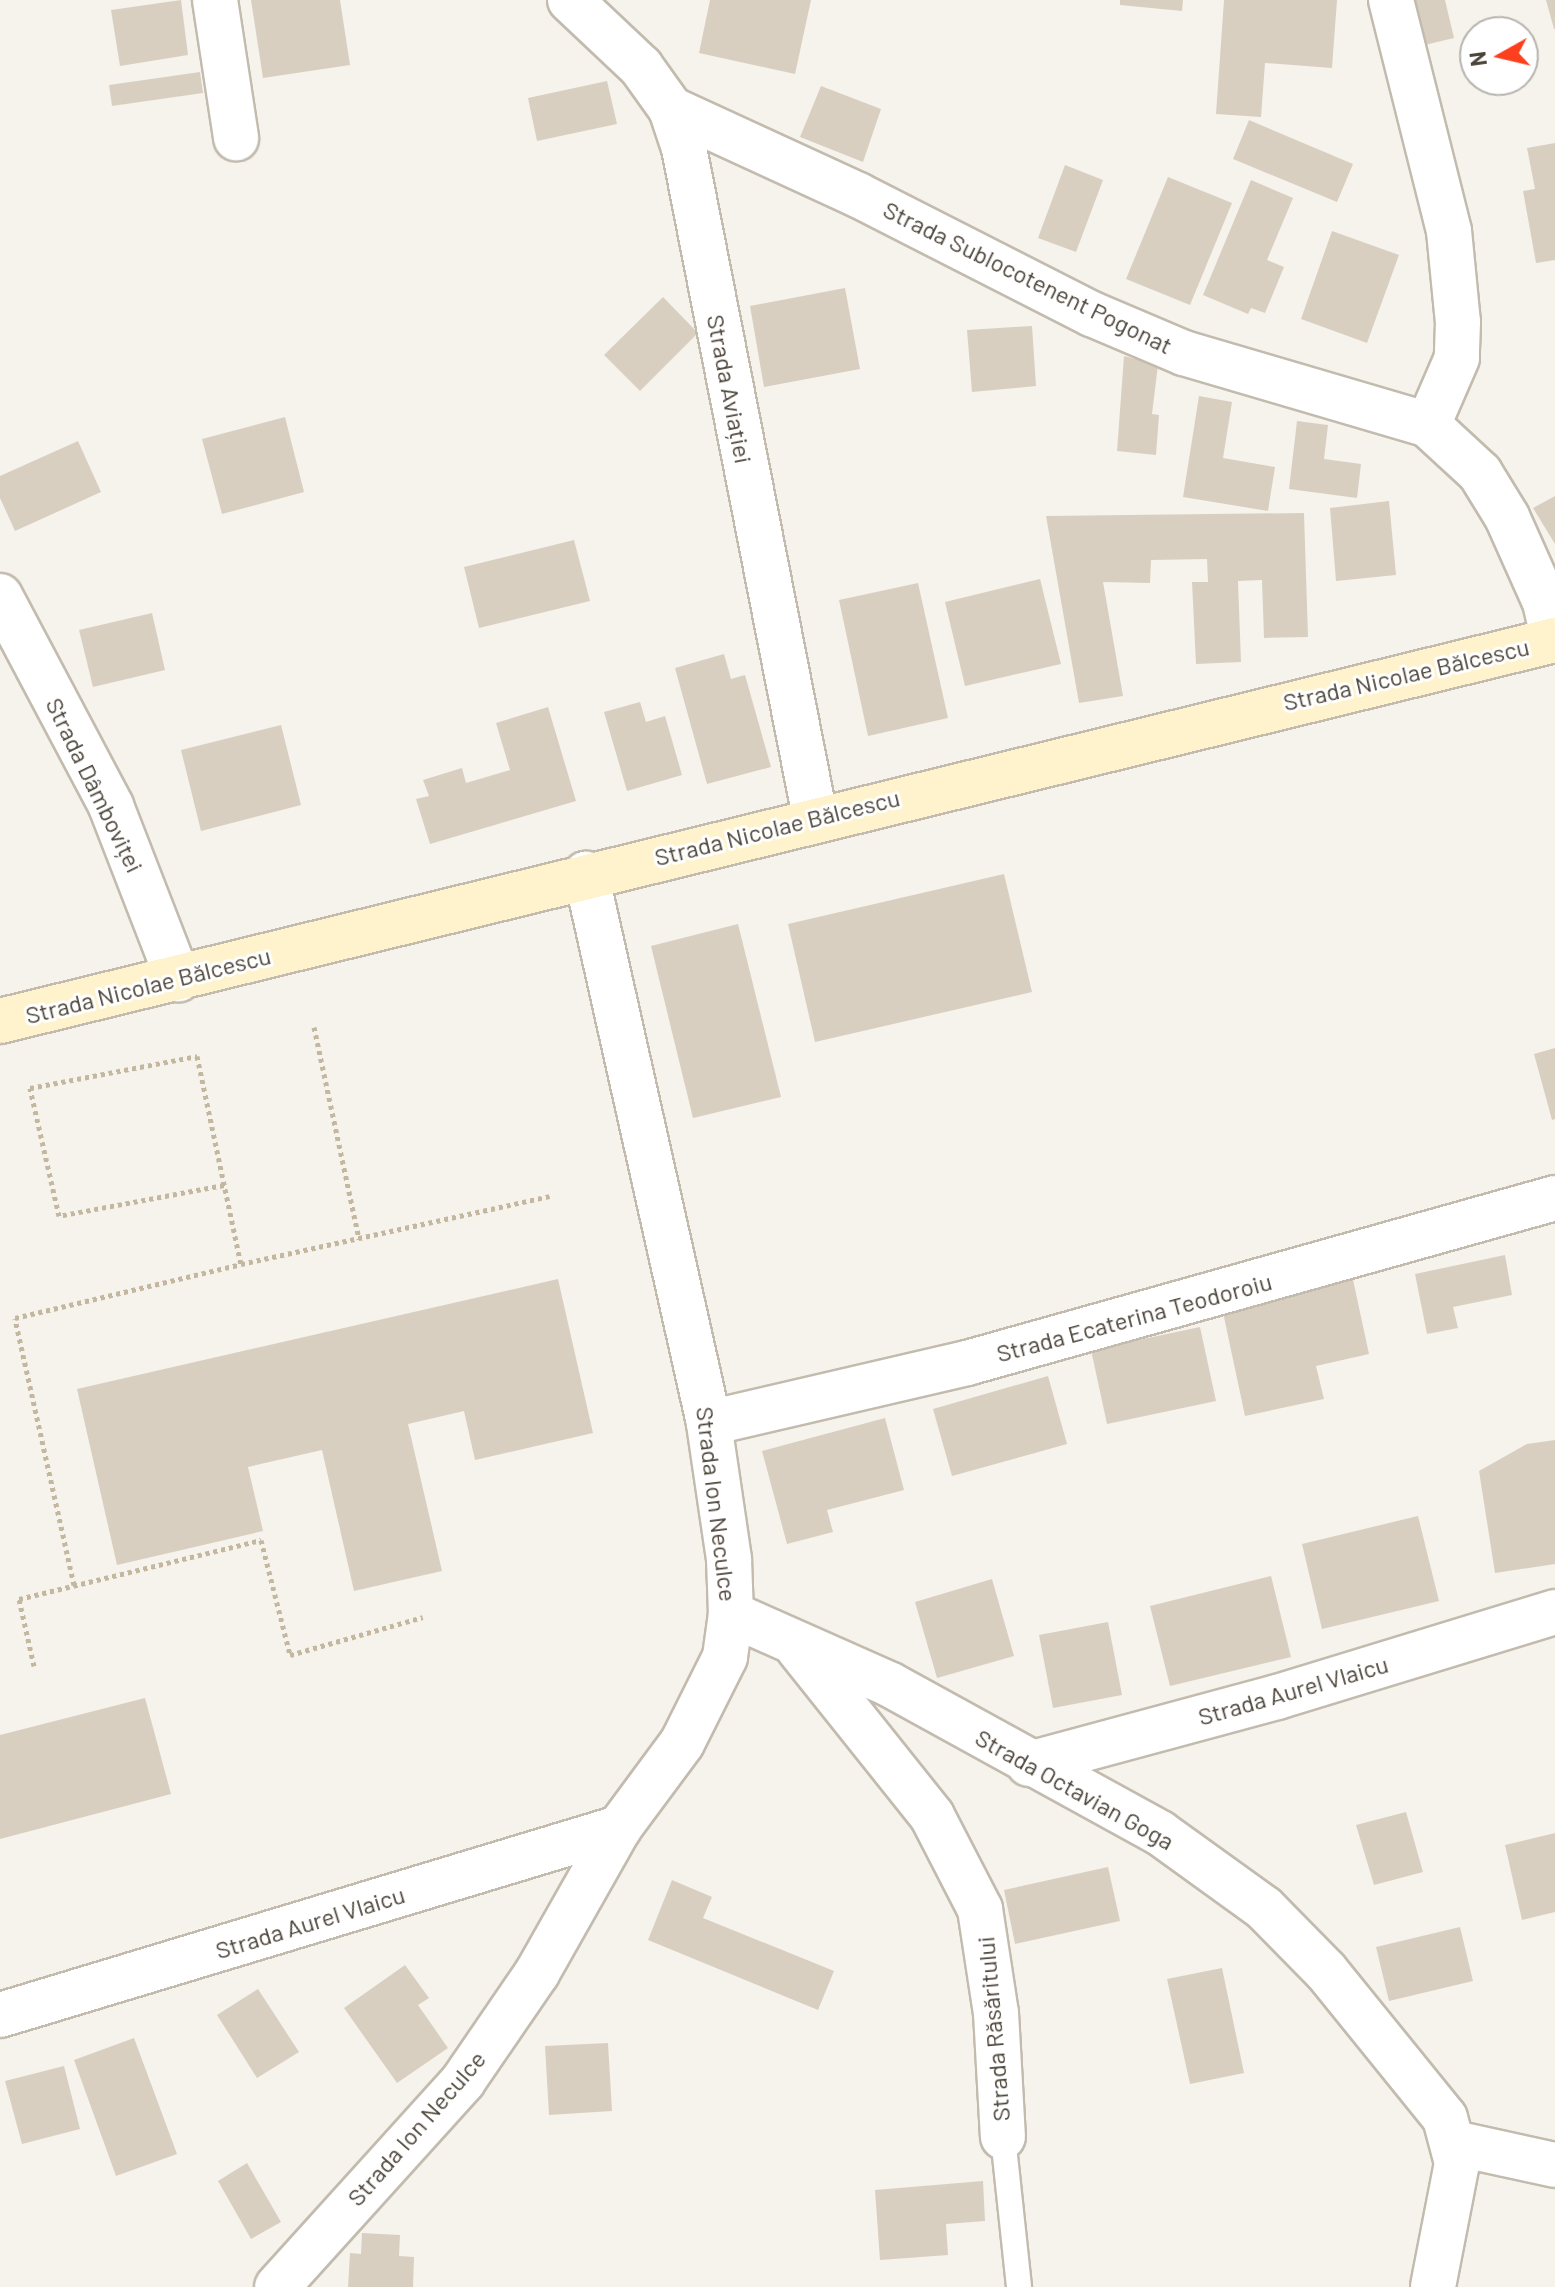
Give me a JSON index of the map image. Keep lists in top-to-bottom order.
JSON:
{
  "streets": {
    "main road": ["Strada Nicolae Bălcescu"],
    "street": [
      "Strada Sublocotenent Pogonat",
      "Strada Aviației",
      "Strada Dâmboviței",
      "Strada Ecaterina Teodoroiu",
      "Strada Ion Neculce",
      "Strada Aurel Vlaicu",
      "Strada Octavian Goga",
      "Strada Răsăritului"
    ]
  },
  "crossings": [
    ["Strada Sublocotenent Pogonat", "Strada Aviației"],
    ["Strada Sublocotenent Pogonat", "Strada Nicolae Bălcescu"],
    ["Strada Aviației", "Strada Nicolae Bălcescu"],
    ["Strada Nicolae Bălcescu", "Strada Dâmboviței"],
    ["Strada Nicolae Bălcescu", "Strada Ion Neculce"],
    ["Strada Ecaterina Teodoroiu", "Strada Ion Neculce"],
    ["Strada Ion Neculce", "Strada Aurel Vlaicu"],
    ["Strada Ion Neculce", "Strada Octavian Goga"],
    ["Strada Aurel Vlaicu", "Strada Octavian Goga"],
    ["Strada Octavian Goga", "Strada Răsăritului"]
  ],
  "north": "left"
}
